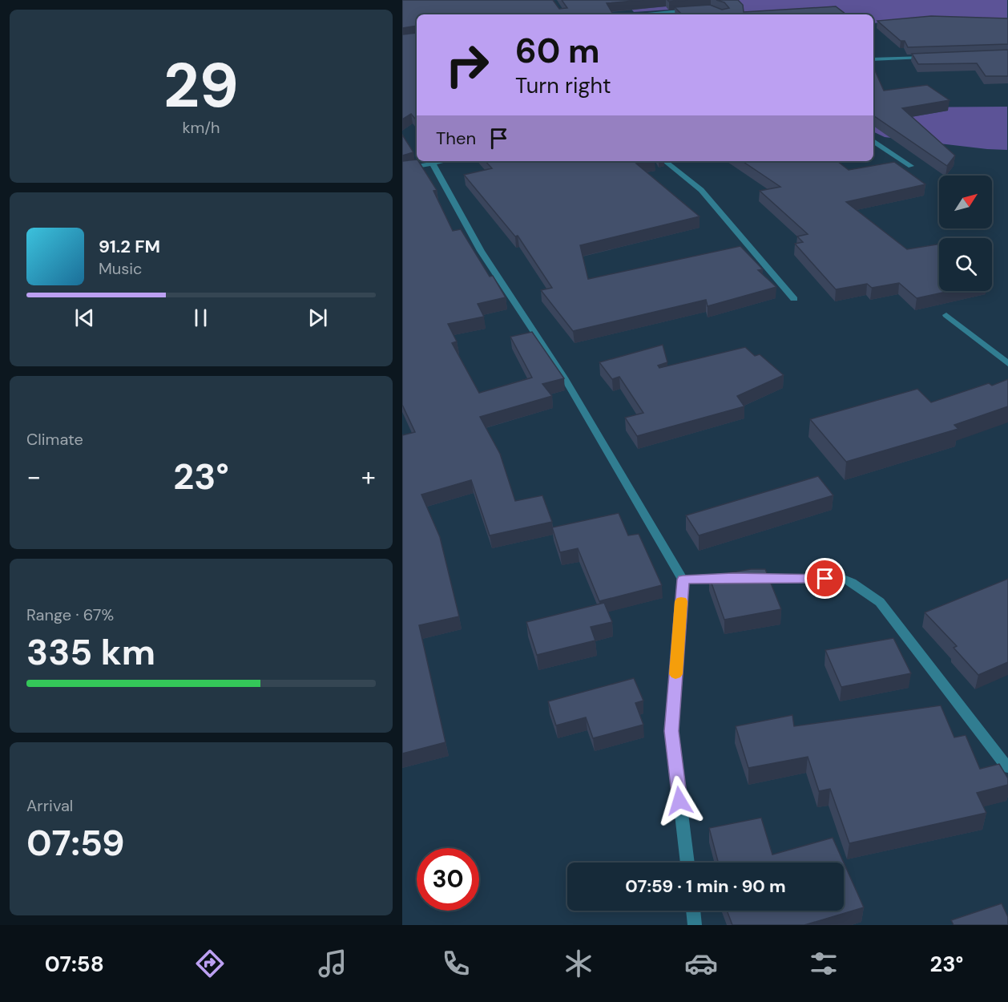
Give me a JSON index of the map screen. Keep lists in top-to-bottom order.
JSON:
{
  "north": "top right",
  "page": {
    "tile": [
      ["29", "km/h"],
      "Climate",
      ["Range · 67%", "335 km"],
      ["Arrival", "07:59"]
    ],
    "turn": ["60 m", "Turn right"],
    "then": "Then",
    "song": ["91.2 FM", "Music"],
    "heat": ["−", "23°", "+"],
    "limit": "30",
    "trip": "07:59 · 1 min · 90 m",
    "tabs": ["07:58", "23°"]
  }
}
